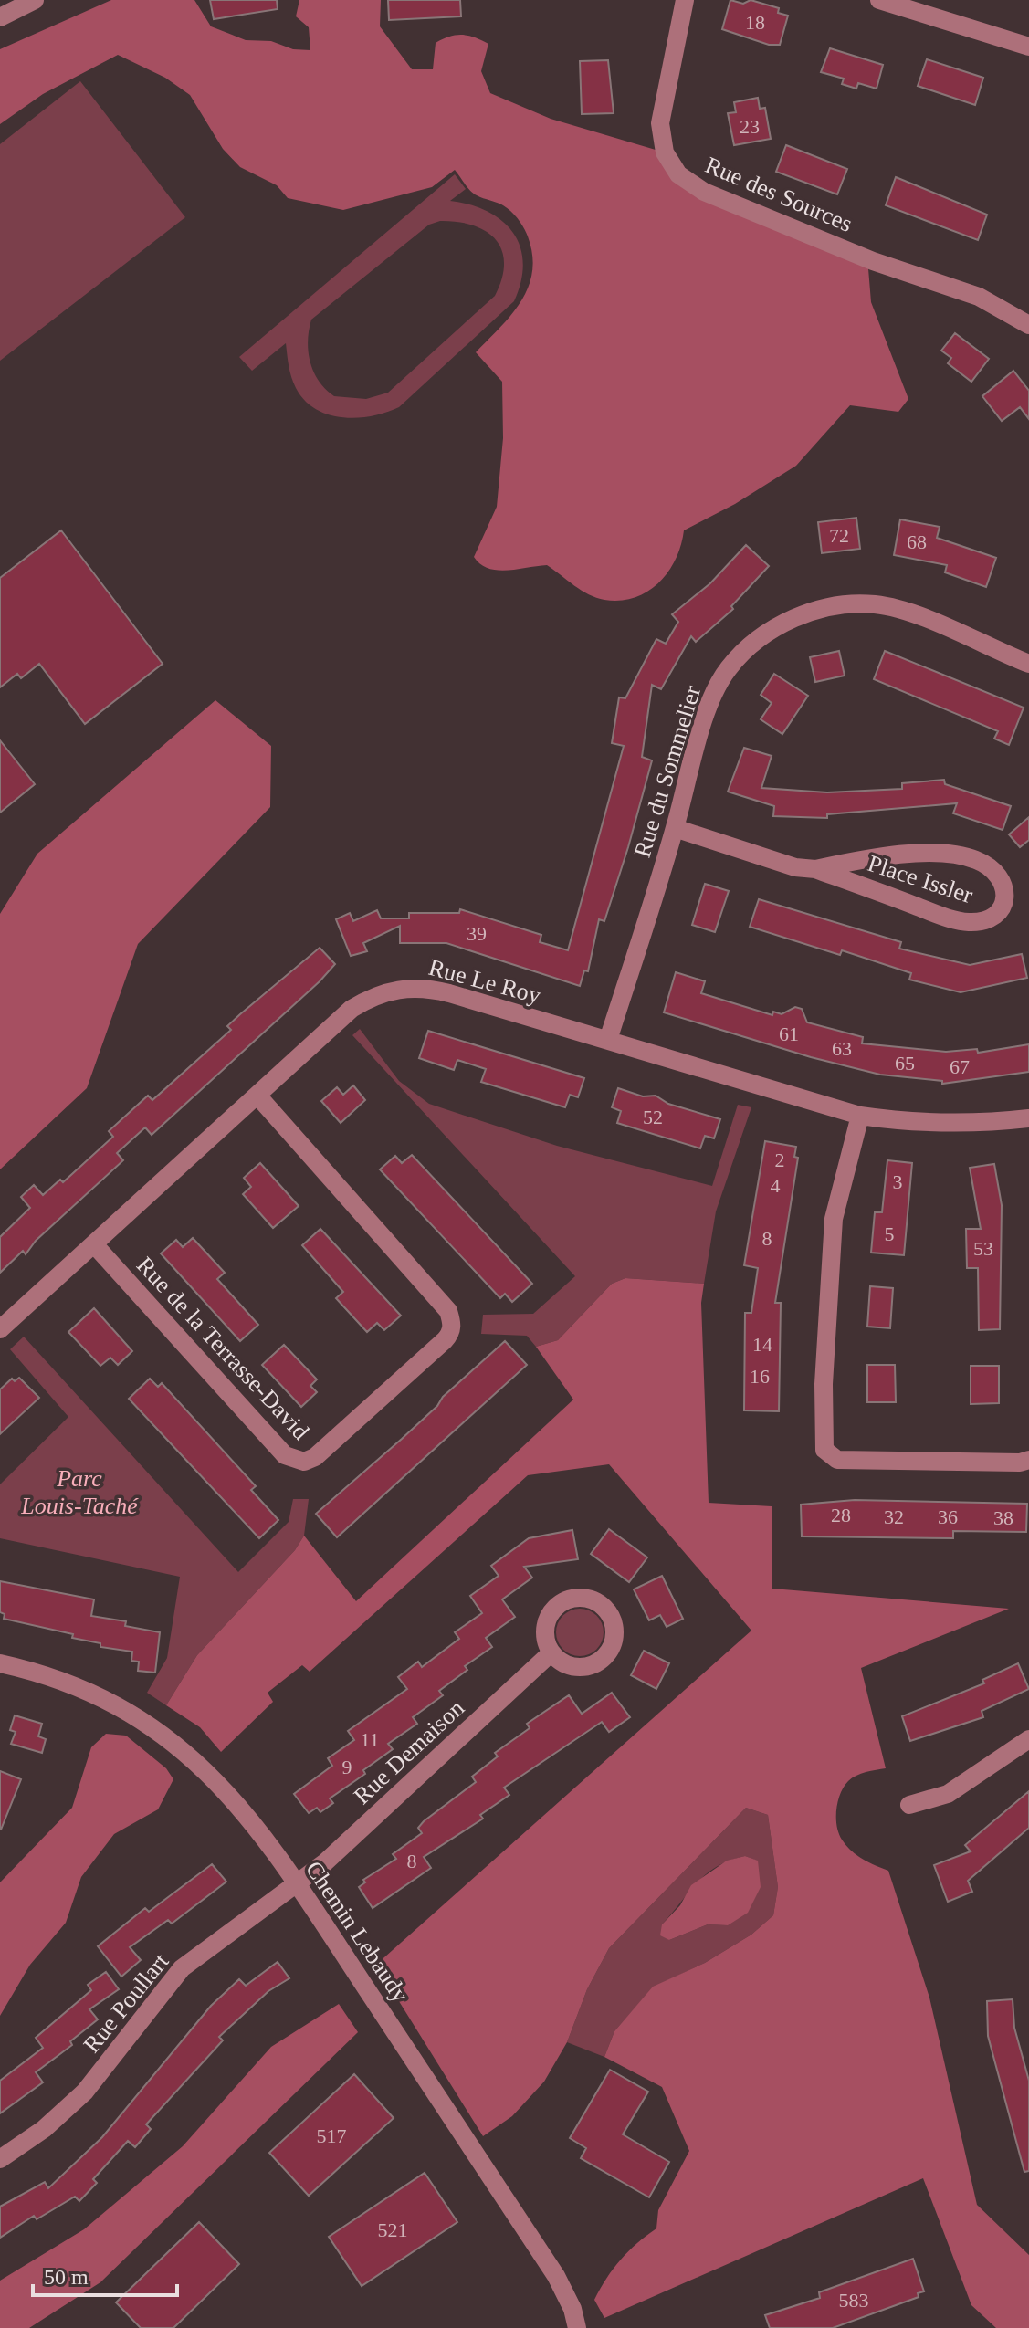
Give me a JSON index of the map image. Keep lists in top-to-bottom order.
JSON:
{
  "streets": {
    "street": [
      "Rue des Sources",
      "Rue du Sommelier",
      "Place Issler",
      "Rue Le Roy",
      "Rue de la Terrasse-David",
      "Rue Demaison",
      "Chemin Lebaudy",
      "Rue Poullart"
    ]
  },
  "crossings": [
    ["Rue du Sommelier", "Place Issler"],
    ["Rue du Sommelier", "Rue Le Roy"],
    ["Rue Le Roy", "Rue de la Terrasse-David"],
    ["Rue Demaison", "Chemin Lebaudy"],
    ["Rue Demaison", "Rue Poullart"],
    ["Chemin Lebaudy", "Rue Poullart"]
  ],
  "parks": ["Parc Louis-Taché"],
  "house_numbers": [
    "18",
    "23",
    "72",
    "68",
    "39",
    "61",
    "63",
    "65",
    "67",
    "52",
    "2",
    "3",
    "4",
    "5",
    "8",
    "53",
    "14",
    "16",
    "28",
    "32",
    "36",
    "38",
    "11",
    "9",
    "8",
    "517",
    "521",
    "583"
  ],
  "scale_bar": "50 m"
}
